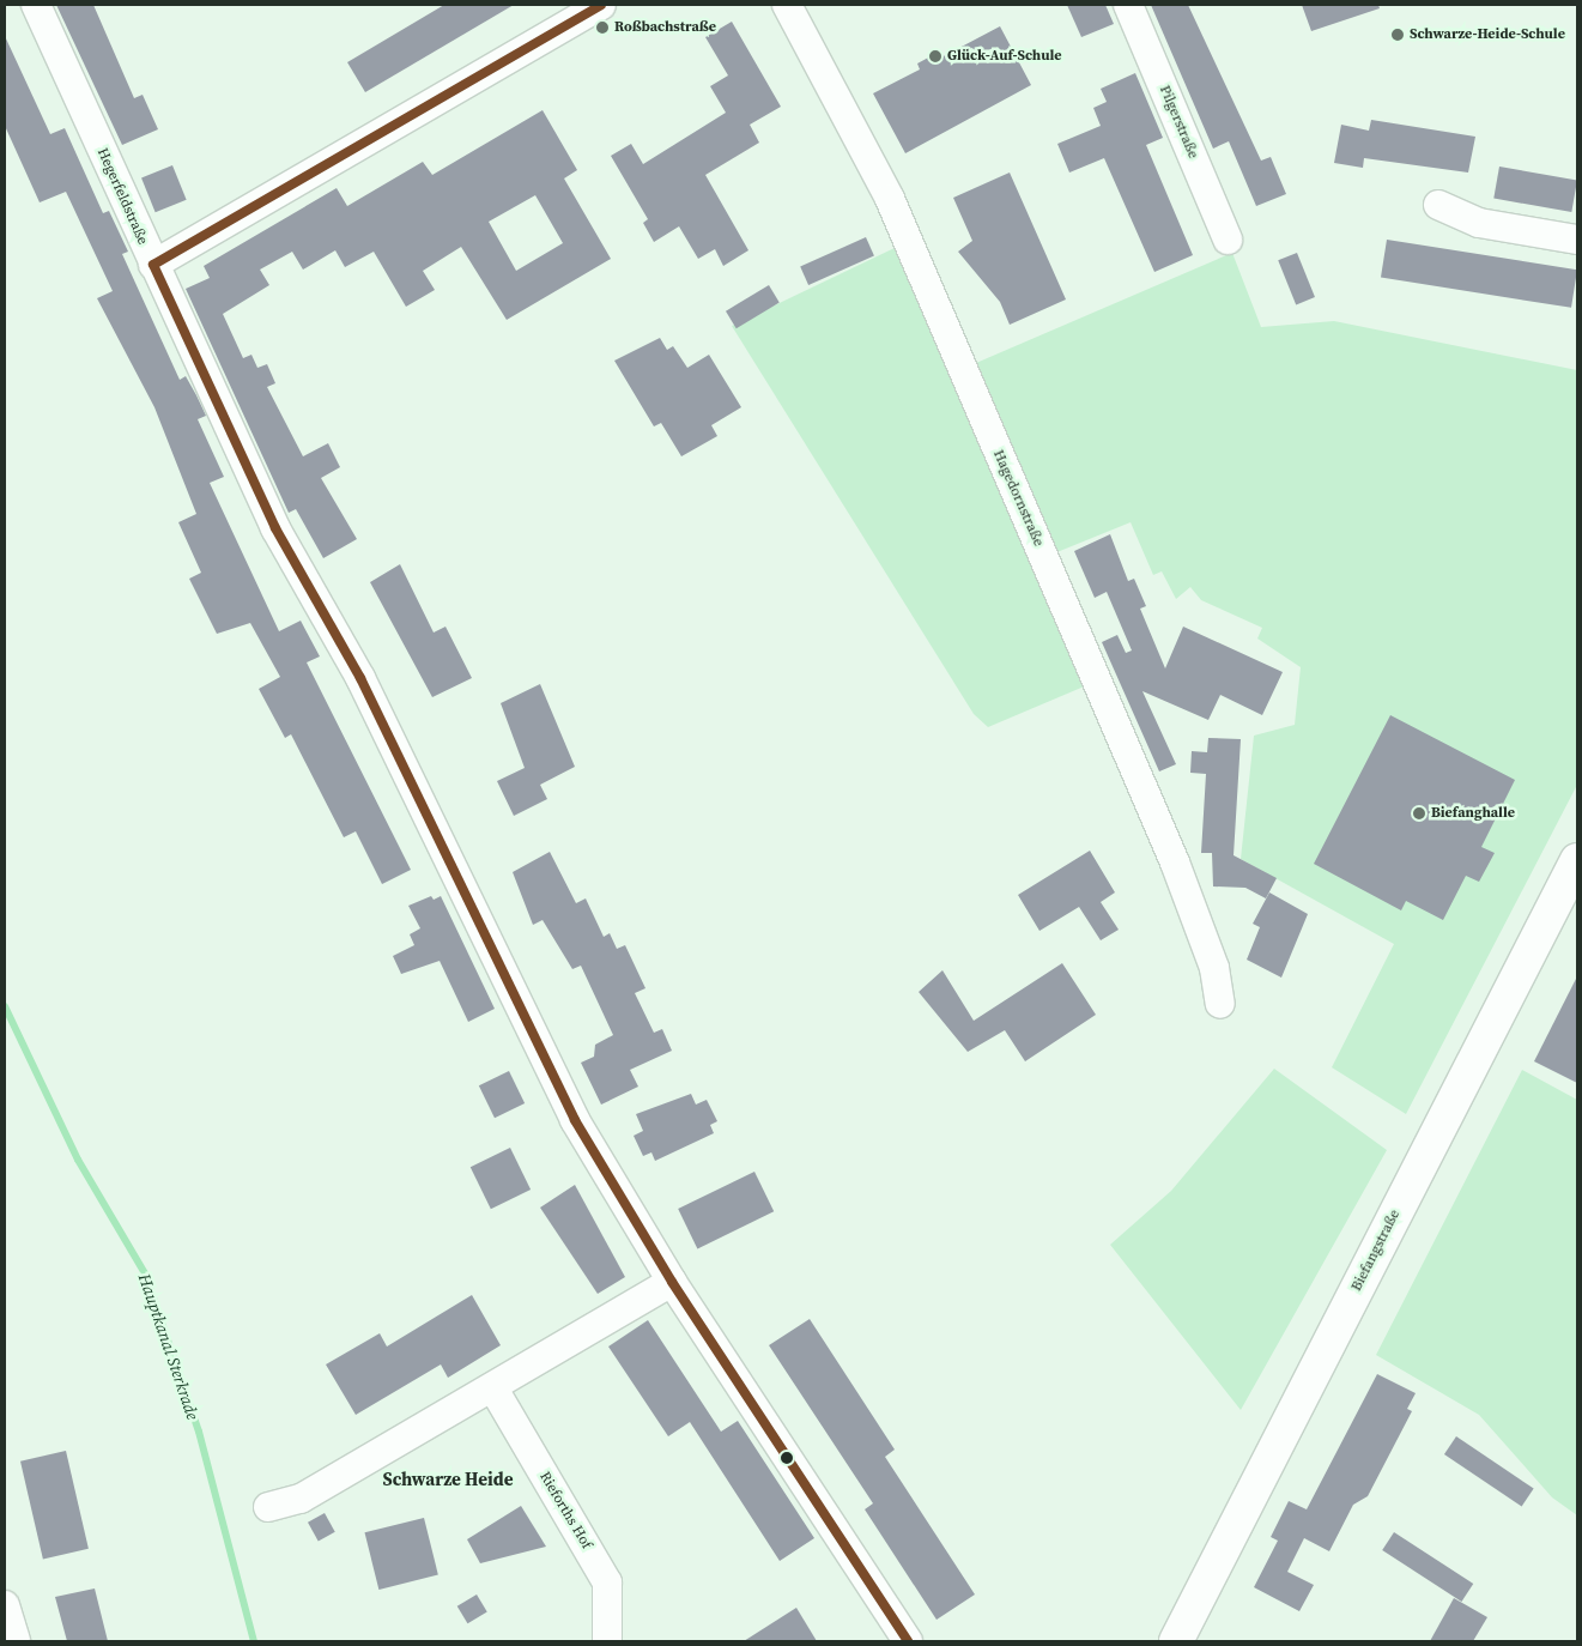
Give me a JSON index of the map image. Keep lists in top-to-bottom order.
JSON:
{
  "streets": {
    "main road": ["Biefangstraße"],
    "street": [
      "Pilgerstraße",
      "Hegerfeldstraße",
      "Hagedornstraße",
      "Rieforths Hof"
    ]
  },
  "districts": ["Schwarze Heide"],
  "water": ["Hauptkanal Sterkrade"],
  "places": [
    "Roßbachstraße",
    "Schwarze-Heide-Schule",
    "Glück-Auf-Schule",
    "Biefanghalle"
  ]
}
